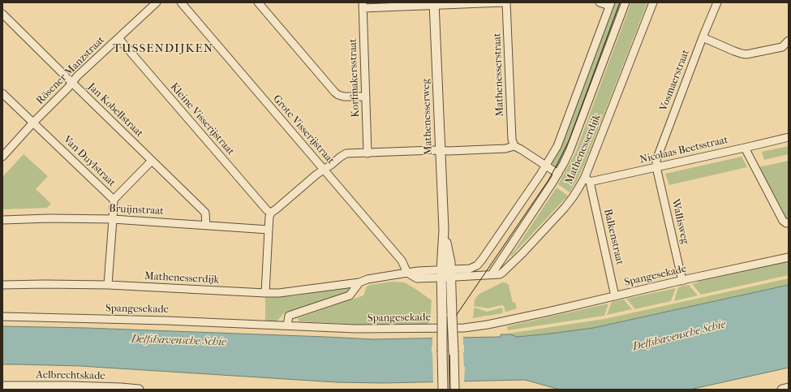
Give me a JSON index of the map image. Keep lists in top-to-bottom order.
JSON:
{
  "streets": {
    "street": [
      "Rösener Manzstraat",
      "Mathenesserstraat",
      "Korfmakersstraat",
      "Vosmaerstraat",
      "Jan Kobellstraat",
      "Mathenesserweg",
      "Kleine Visserijstraat",
      "Grote Visserijstraat",
      "Mathenesserdijk",
      "Nicolaas Beetsstraat",
      "Van Duylstraat",
      "Bruijnstraat",
      "Wallisweg",
      "Balkenstraat",
      "Spangesekade",
      "Aelbrechtskade"
    ]
  },
  "crossings": [
    ["Rösener Manzstraat", "Jan Kobellstraat"],
    ["Rösener Manzstraat", "Kleine Visserijstraat"],
    ["Rösener Manzstraat", "Van Duylstraat"],
    ["Mathenesserstraat", "Mathenesserdijk"],
    ["Vosmaerstraat", "Nicolaas Beetsstraat"],
    ["Vosmaerstraat", "Wallisweg"],
    ["Jan Kobellstraat", "Bruijnstraat"],
    ["Mathenesserweg", "Mathenesserdijk"],
    ["Grote Visserijstraat", "Mathenesserdijk"],
    ["Mathenesserdijk", "Nicolaas Beetsstraat"],
    ["Mathenesserdijk", "Van Duylstraat"],
    ["Mathenesserdijk", "Balkenstraat"],
    ["Nicolaas Beetsstraat", "Wallisweg"],
    ["Nicolaas Beetsstraat", "Balkenstraat"],
    ["Van Duylstraat", "Bruijnstraat"],
    ["Wallisweg", "Spangesekade"],
    ["Balkenstraat", "Spangesekade"]
  ],
  "districts": ["TUSSENDIJKEN"],
  "water": ["Delfshavensche Schie"]
}
